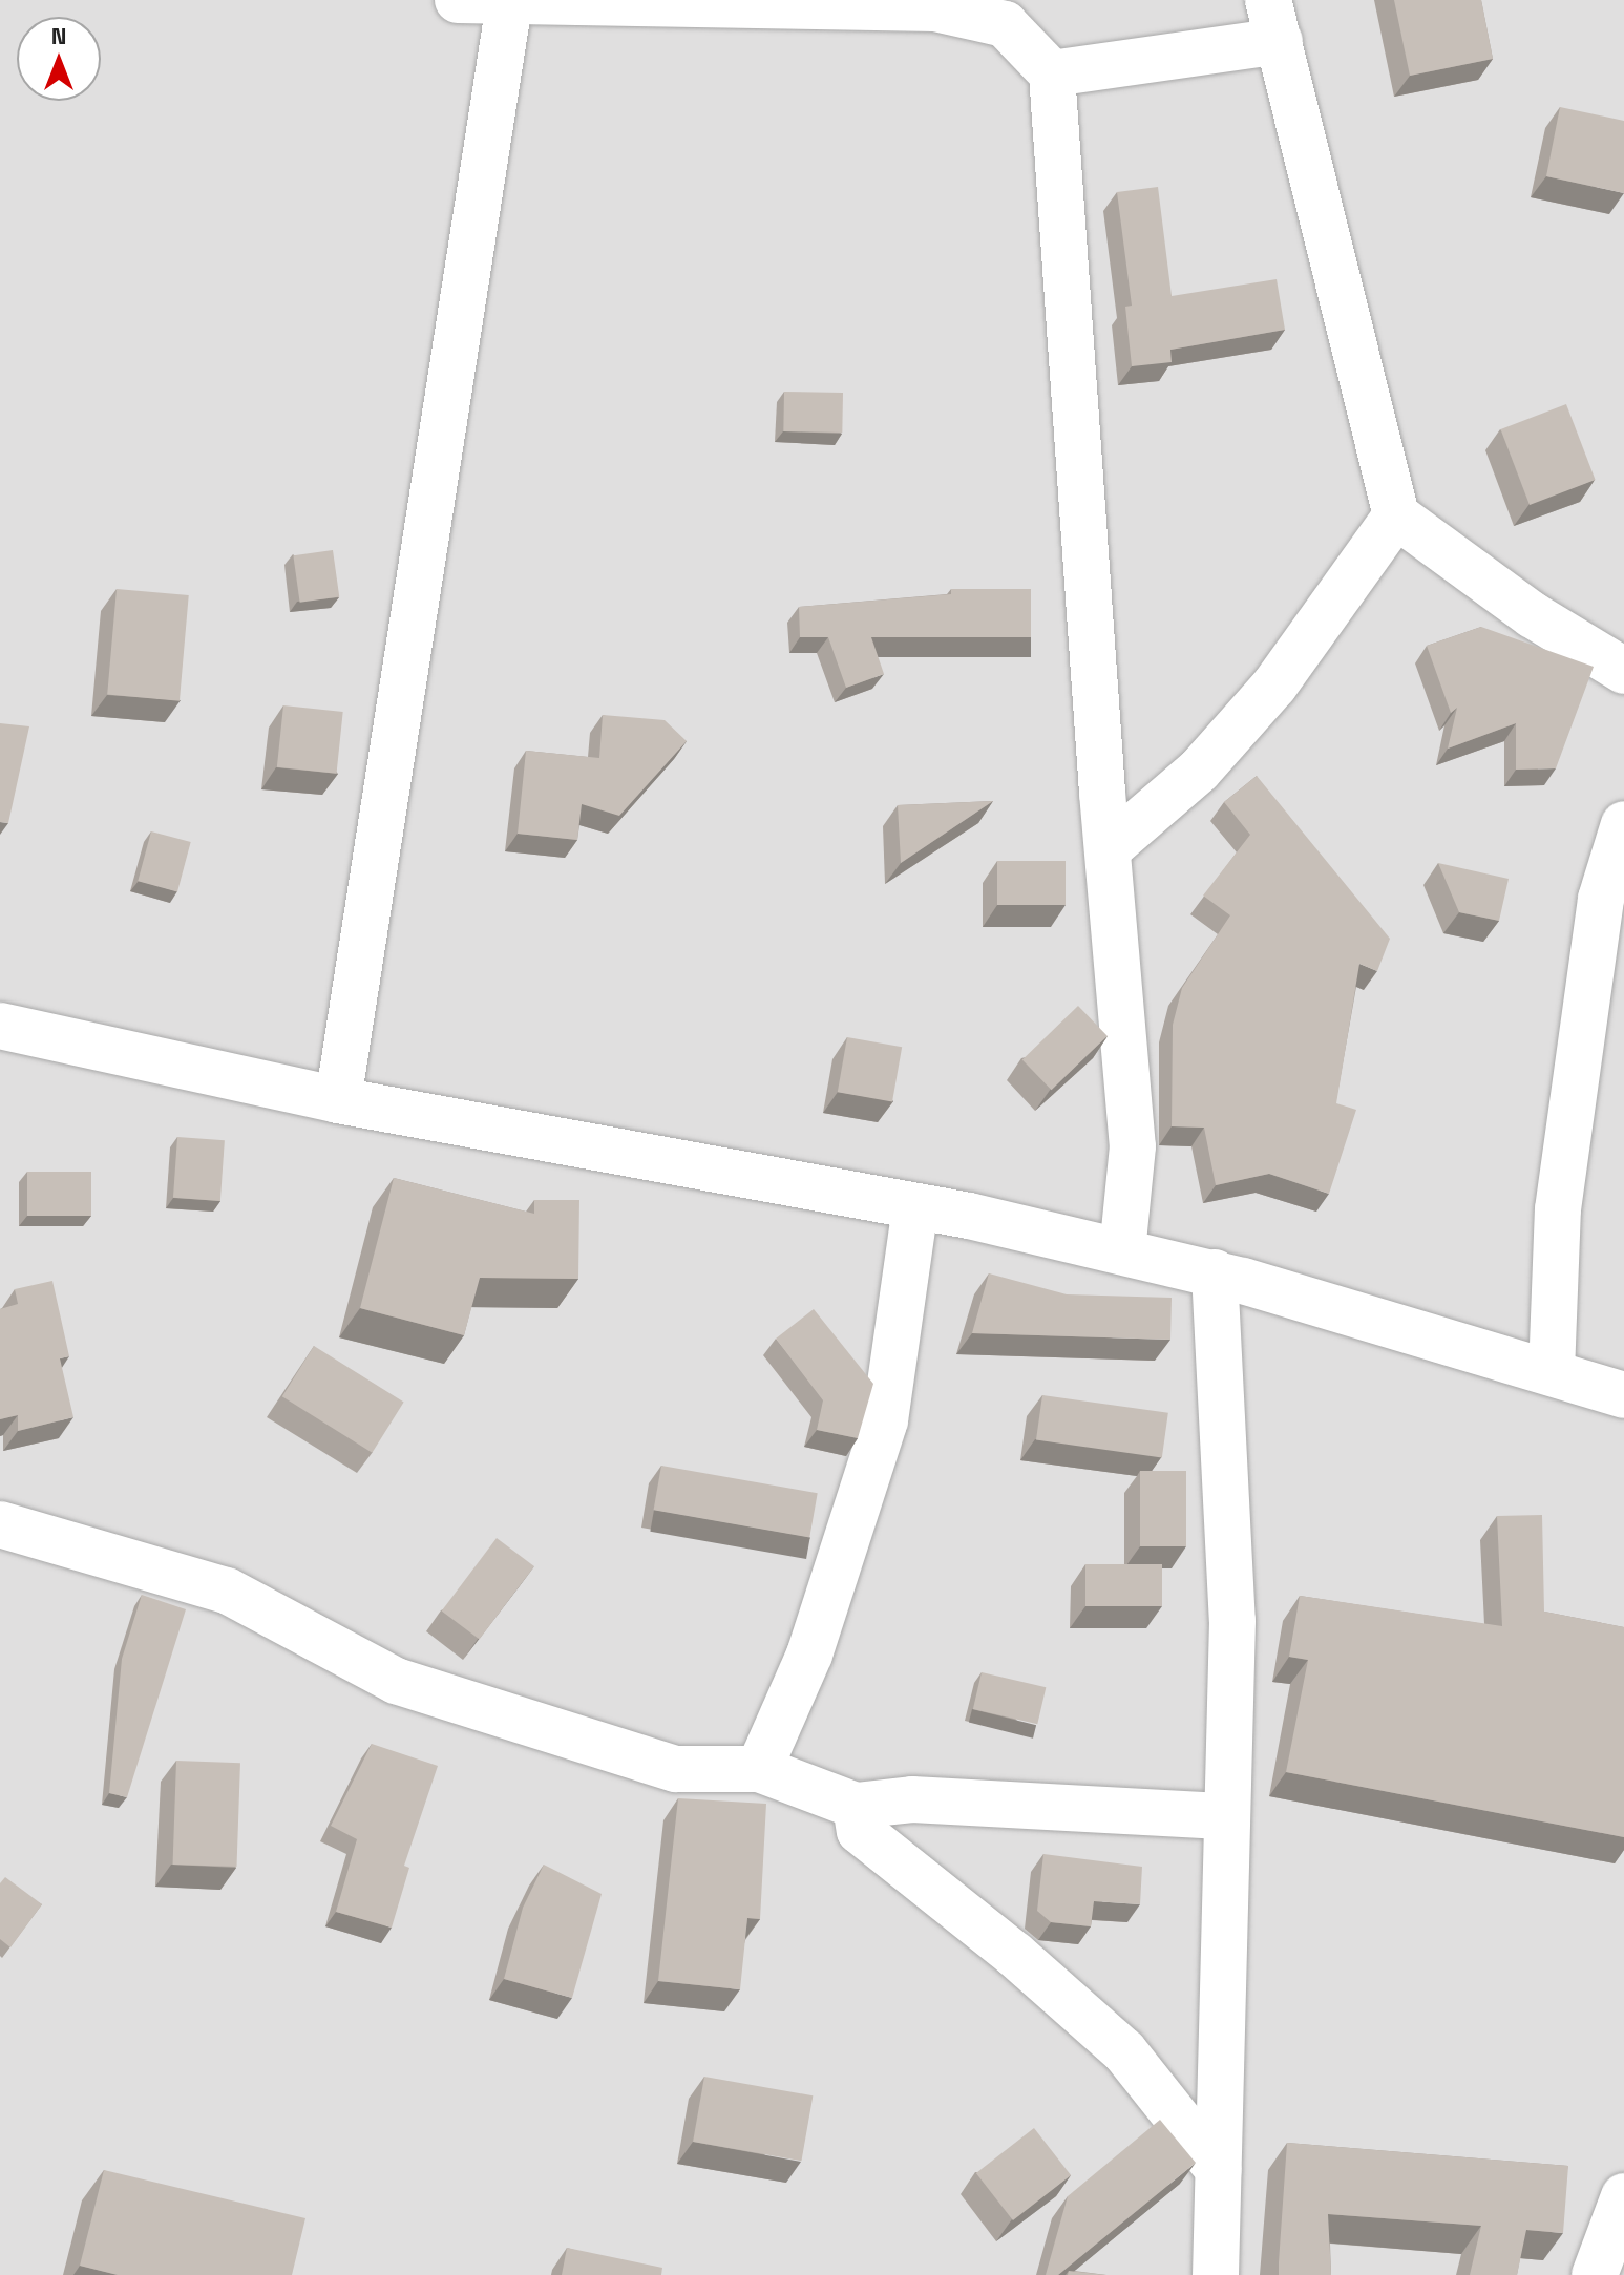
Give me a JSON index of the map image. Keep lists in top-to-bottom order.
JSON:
{
  "north": "top"
}
